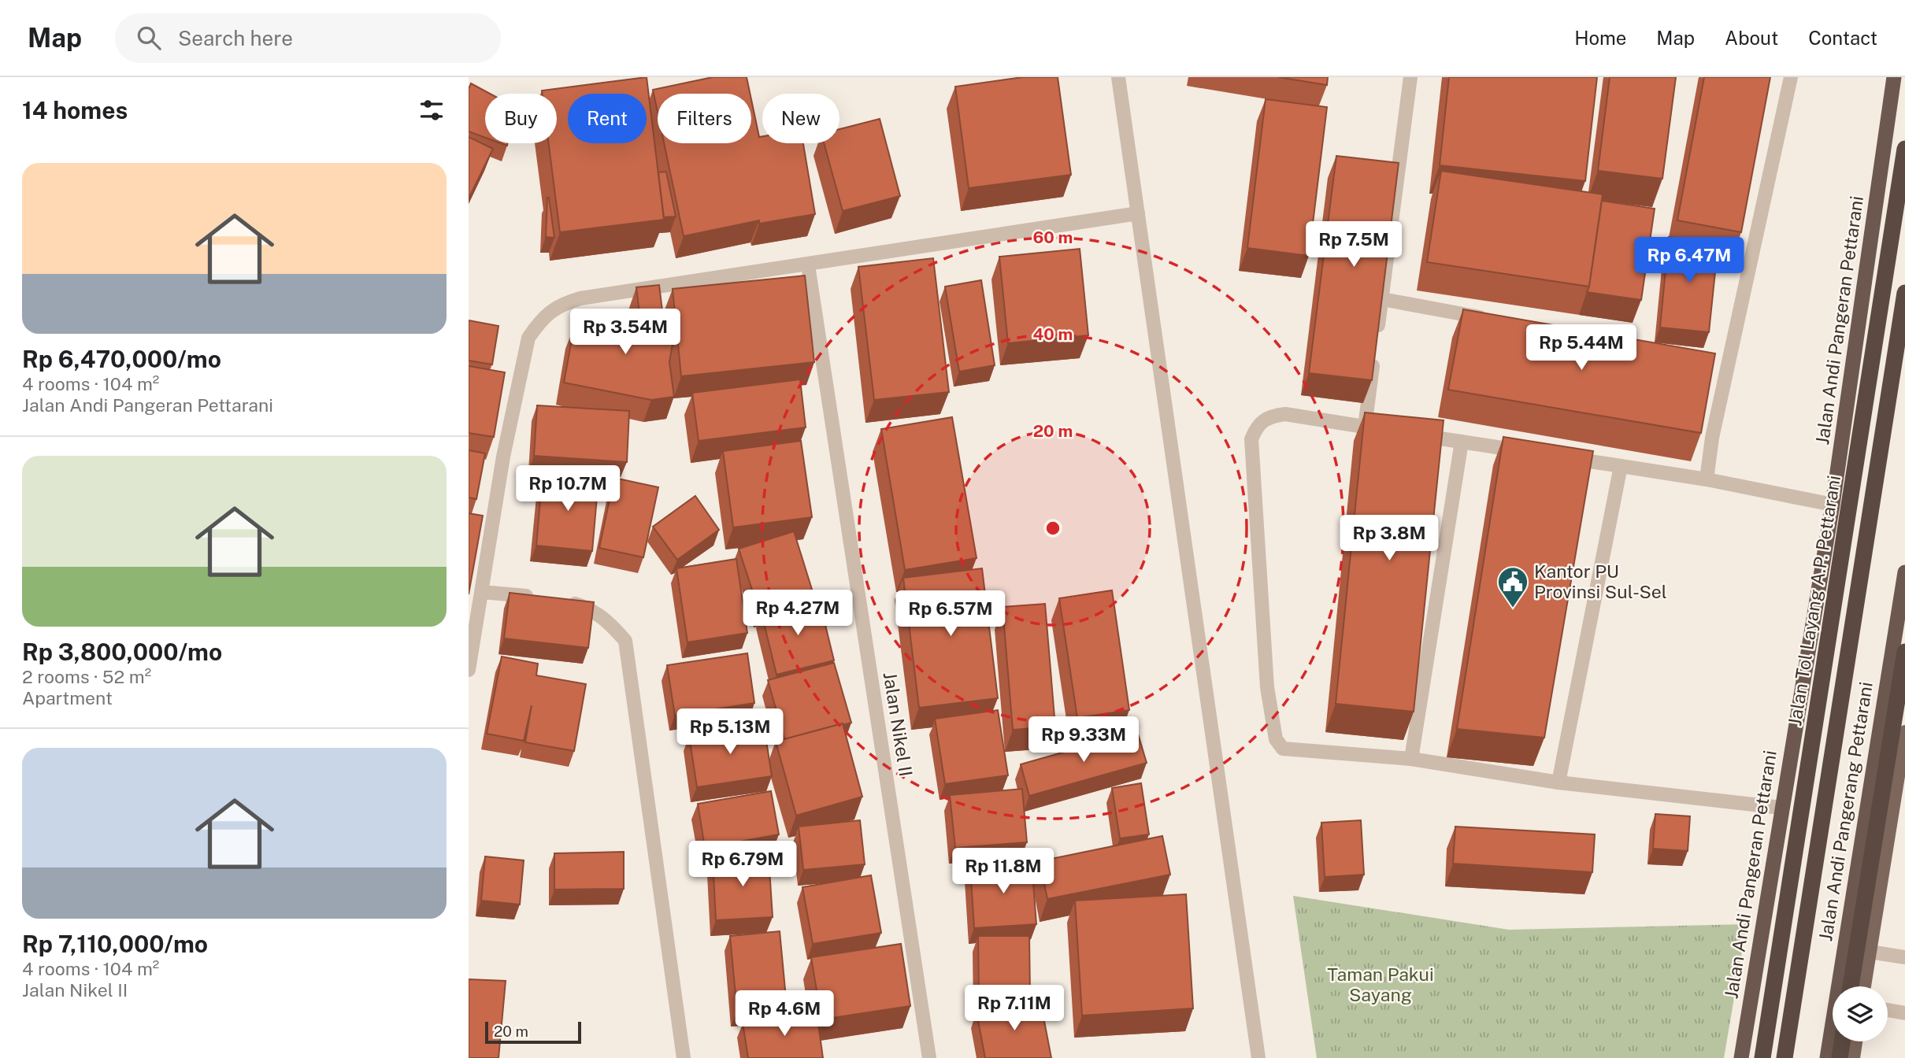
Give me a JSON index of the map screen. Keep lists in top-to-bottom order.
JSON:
{
  "streets": {
    "highway": ["Jalan Andi Pangeran Pettarani", "Jalan Tol Layang A.P. Pettarani", "Jalan Andi Pangerang Pettarani"],
    "street": ["Jalan Nikel II"]
  },
  "parks": ["Taman Pakui Sayang"],
  "places": {
    "public building": ["Kantor PU Provinsi Sul-Sel"]
  },
  "scale_bar": "20 m",
  "page": {
    "header": "Map",
    "search": "Search here",
    "nav": [
      "Home",
      "Map",
      "About",
      "Contact"
    ],
    "heading": "14 homes",
    "chip": [
      "Buy",
      "Rent",
      "Filters",
      "New"
    ],
    "list": [
      {
        "name": "Rp 6,470,000/mo",
        "note": "4 rooms · 104 m² · Jalan Andi Pangeran Pettarani"
      },
      {
        "name": "Rp 3,800,000/mo",
        "note": "2 rooms · 52 m² · Apartment"
      },
      {
        "name": "Rp 7,110,000/mo",
        "note": "4 rooms · 104 m² · Jalan Nikel II"
      }
    ],
    "price": [
      "Rp 7.5M",
      "Rp 6.47M",
      "Rp 3.54M",
      "Rp 5.44M",
      "Rp 10.7M",
      "Rp 3.8M",
      "Rp 4.27M",
      "Rp 6.57M",
      "Rp 5.13M",
      "Rp 9.33M",
      "Rp 6.79M",
      "Rp 11.8M",
      "Rp 7.11M",
      "Rp 4.6M"
    ],
    "scale": "20 m"
  },
  "rings": ["60 m", "40 m", "20 m"]
}
